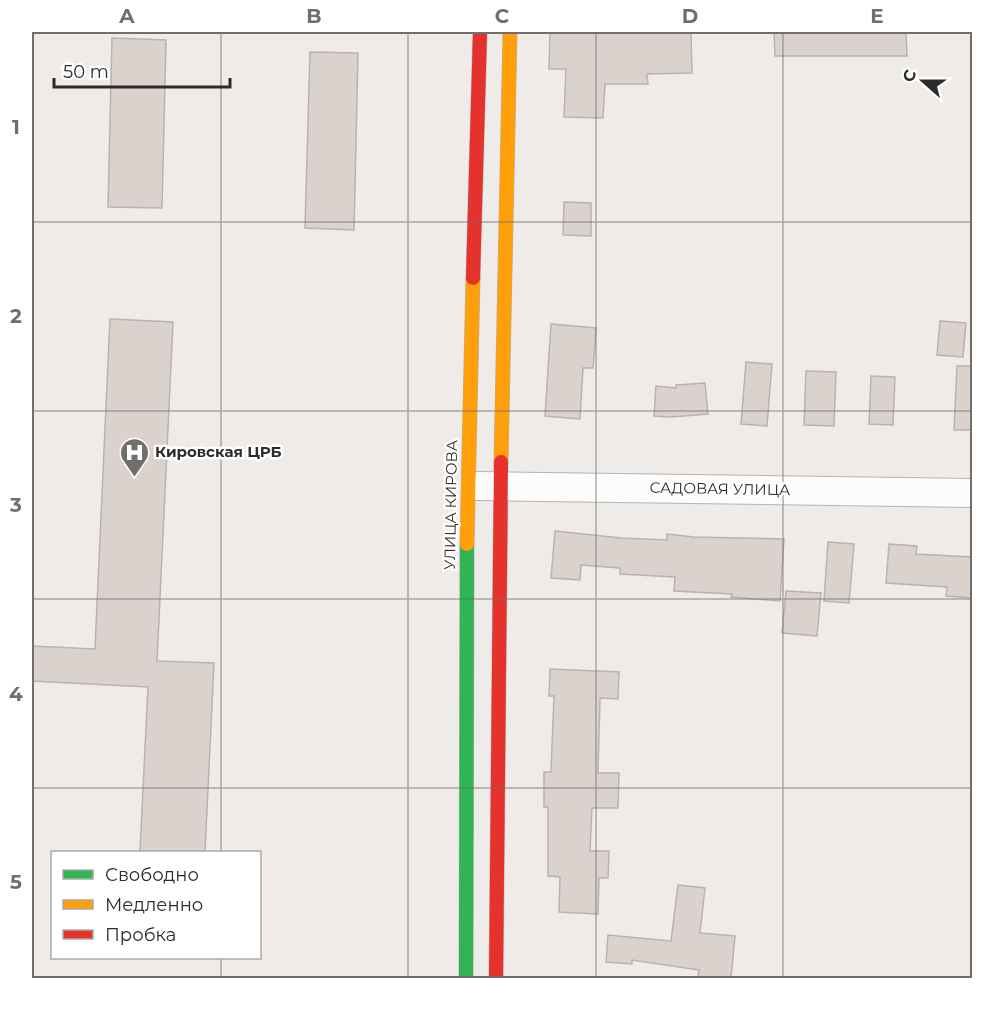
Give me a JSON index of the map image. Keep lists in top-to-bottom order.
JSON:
{
  "streets": {
    "street": ["САДОВАЯ УЛИЦА", "УЛИЦА КИРОВА"]
  },
  "crossings": [
    ["САДОВАЯ УЛИЦА", "УЛИЦА КИРОВА"]
  ],
  "places": {
    "hospital": ["Кировская ЦРБ"]
  },
  "legend": ["Свободно", "Медленно", "Пробка"],
  "scale_bar": "50 m",
  "north": "left",
  "grid": {
    "columns": [
      "A",
      "B",
      "C",
      "D",
      "E"
    ],
    "rows": [
      "1",
      "2",
      "3",
      "4",
      "5"
    ]
  }
}
